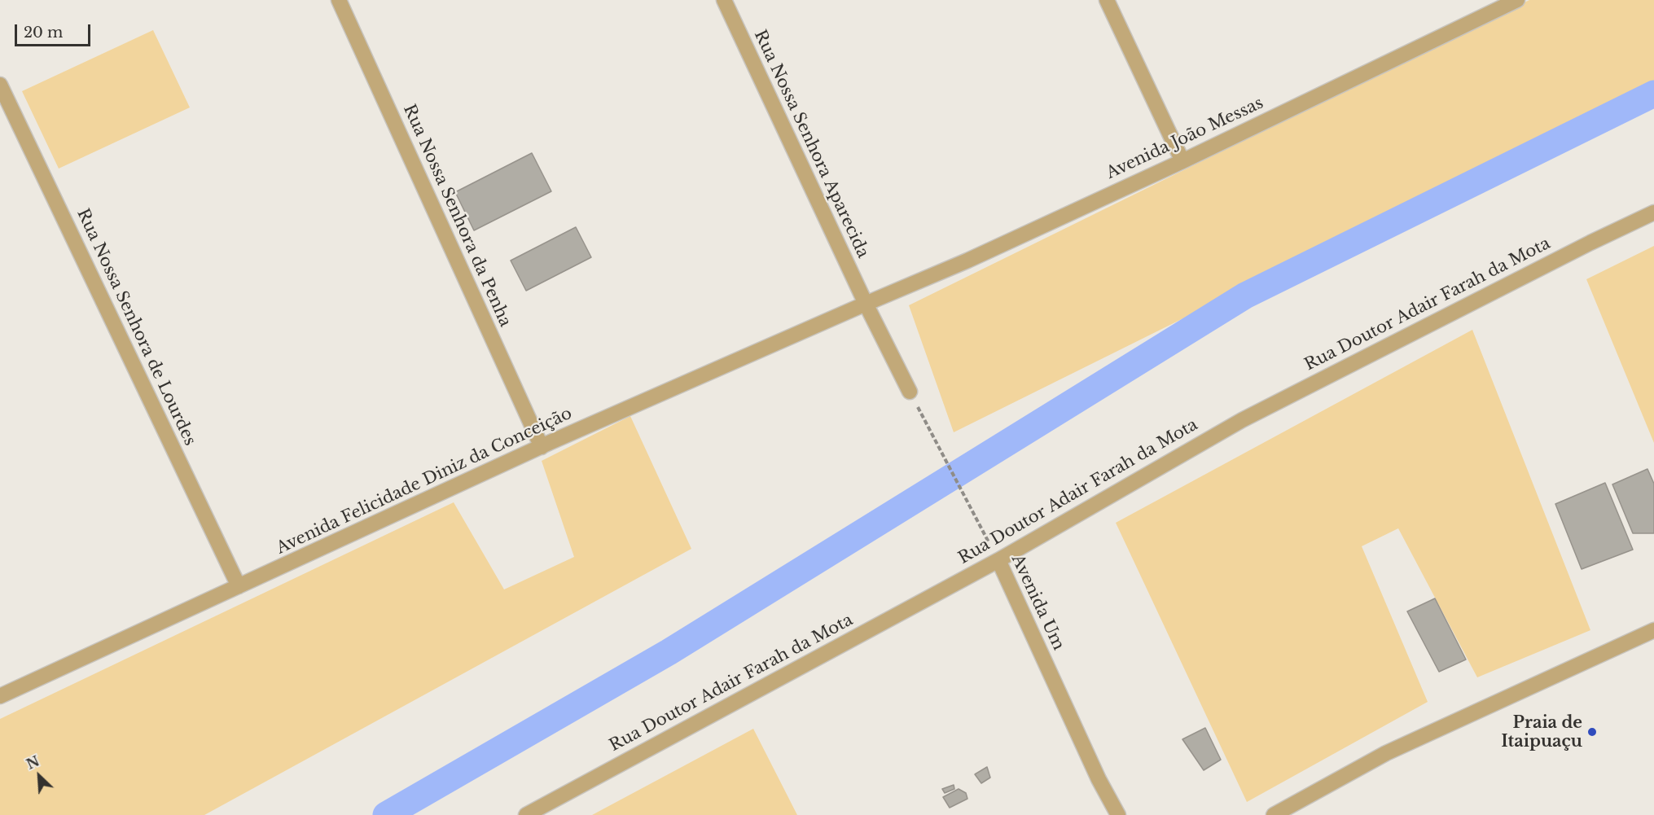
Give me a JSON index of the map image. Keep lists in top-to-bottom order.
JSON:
{
  "streets": {
    "street": [
      "Avenida João Messas",
      "Rua Nossa Senhora Aparecida",
      "Rua Nossa Senhora da Penha",
      "Rua Doutor Adair Farah da Mota",
      "Rua Nossa Senhora de Lourdes",
      "Avenida Felicidade Diniz da Conceição",
      "Avenida Um"
    ]
  },
  "crossings": [
    ["Avenida João Messas", "Rua Nossa Senhora Aparecida"],
    ["Avenida João Messas", "Avenida Felicidade Diniz da Conceição"],
    ["Rua Nossa Senhora Aparecida", "Avenida Felicidade Diniz da Conceição"],
    ["Rua Nossa Senhora da Penha", "Avenida Felicidade Diniz da Conceição"],
    ["Rua Doutor Adair Farah da Mota", "Avenida Um"],
    ["Rua Nossa Senhora de Lourdes", "Avenida Felicidade Diniz da Conceição"]
  ],
  "places": ["Praia de Itaipuaçu"],
  "scale_bar": "20 m",
  "north": "top left"
}
